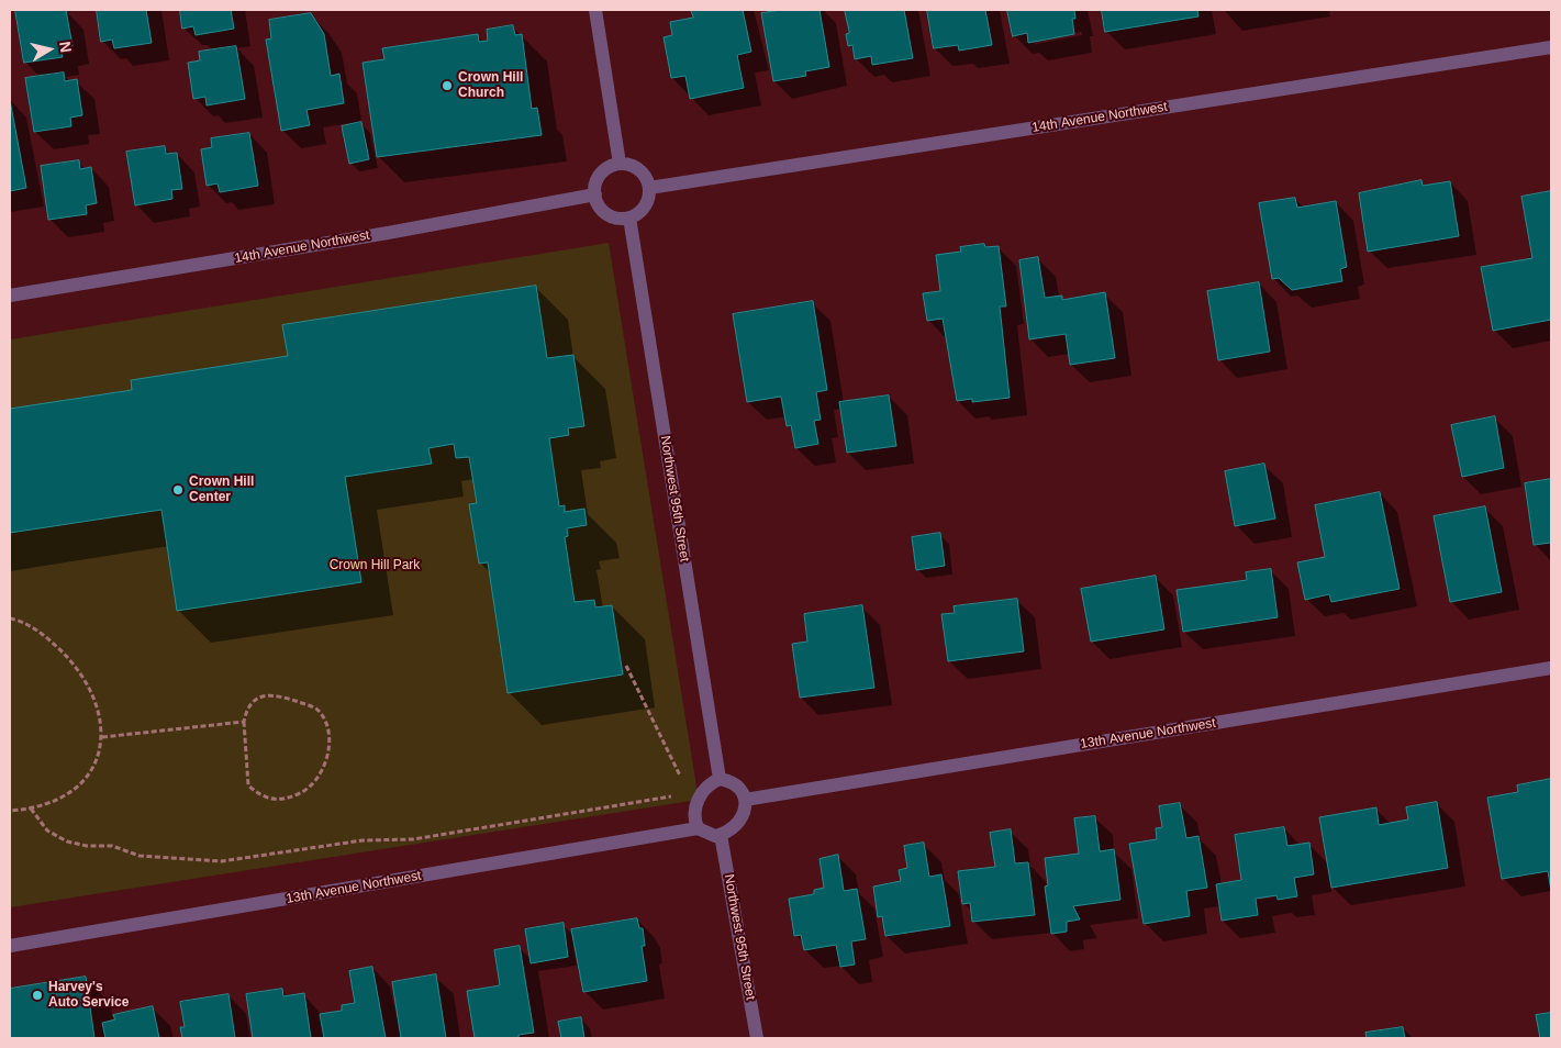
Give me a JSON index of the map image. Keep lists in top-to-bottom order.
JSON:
{
  "streets": {
    "street": ["14th Avenue Northwest", "Northwest 95th Street", "13th Avenue Northwest"]
  },
  "crossings": [
    ["14th Avenue Northwest", "Northwest 95th Street"],
    ["Northwest 95th Street", "13th Avenue Northwest"]
  ],
  "parks": ["Crown Hill Park"],
  "places": ["Crown Hill Church", "Crown Hill Center", "Harvey's Auto Service"],
  "north": "right"
}
